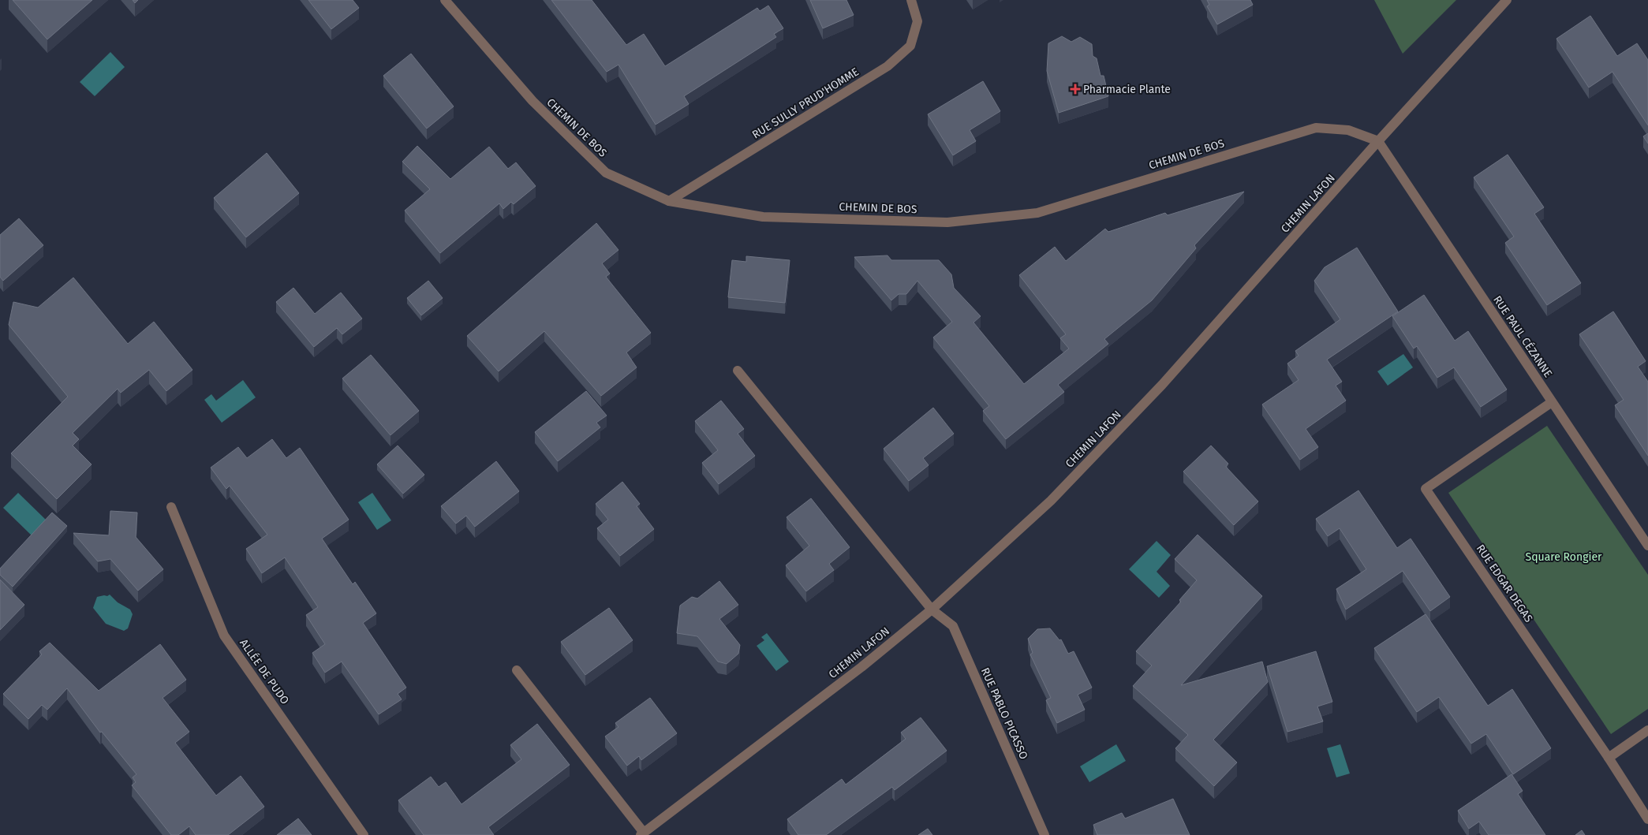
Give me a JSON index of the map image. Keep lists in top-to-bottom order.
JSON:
{
  "streets": {
    "street": [
      "RUE SULLY PRUD'HOMME",
      "CHEMIN DE BOS",
      "CHEMIN LAFON",
      "RUE PAUL CÉZANNE",
      "RUE EDGAR DEGAS",
      "ALLÉE DE PUDO",
      "RUE PABLO PICASSO"
    ]
  },
  "crossings": [
    ["RUE SULLY PRUD'HOMME", "CHEMIN DE BOS"],
    ["CHEMIN DE BOS", "CHEMIN LAFON"],
    ["CHEMIN DE BOS", "RUE PAUL CÉZANNE"],
    ["CHEMIN LAFON", "RUE PAUL CÉZANNE"],
    ["CHEMIN LAFON", "RUE PABLO PICASSO"],
    ["RUE PAUL CÉZANNE", "RUE EDGAR DEGAS"]
  ],
  "parks": ["Square Rongier"],
  "places": {
    "health": ["Pharmacie Plante"]
  }
}
